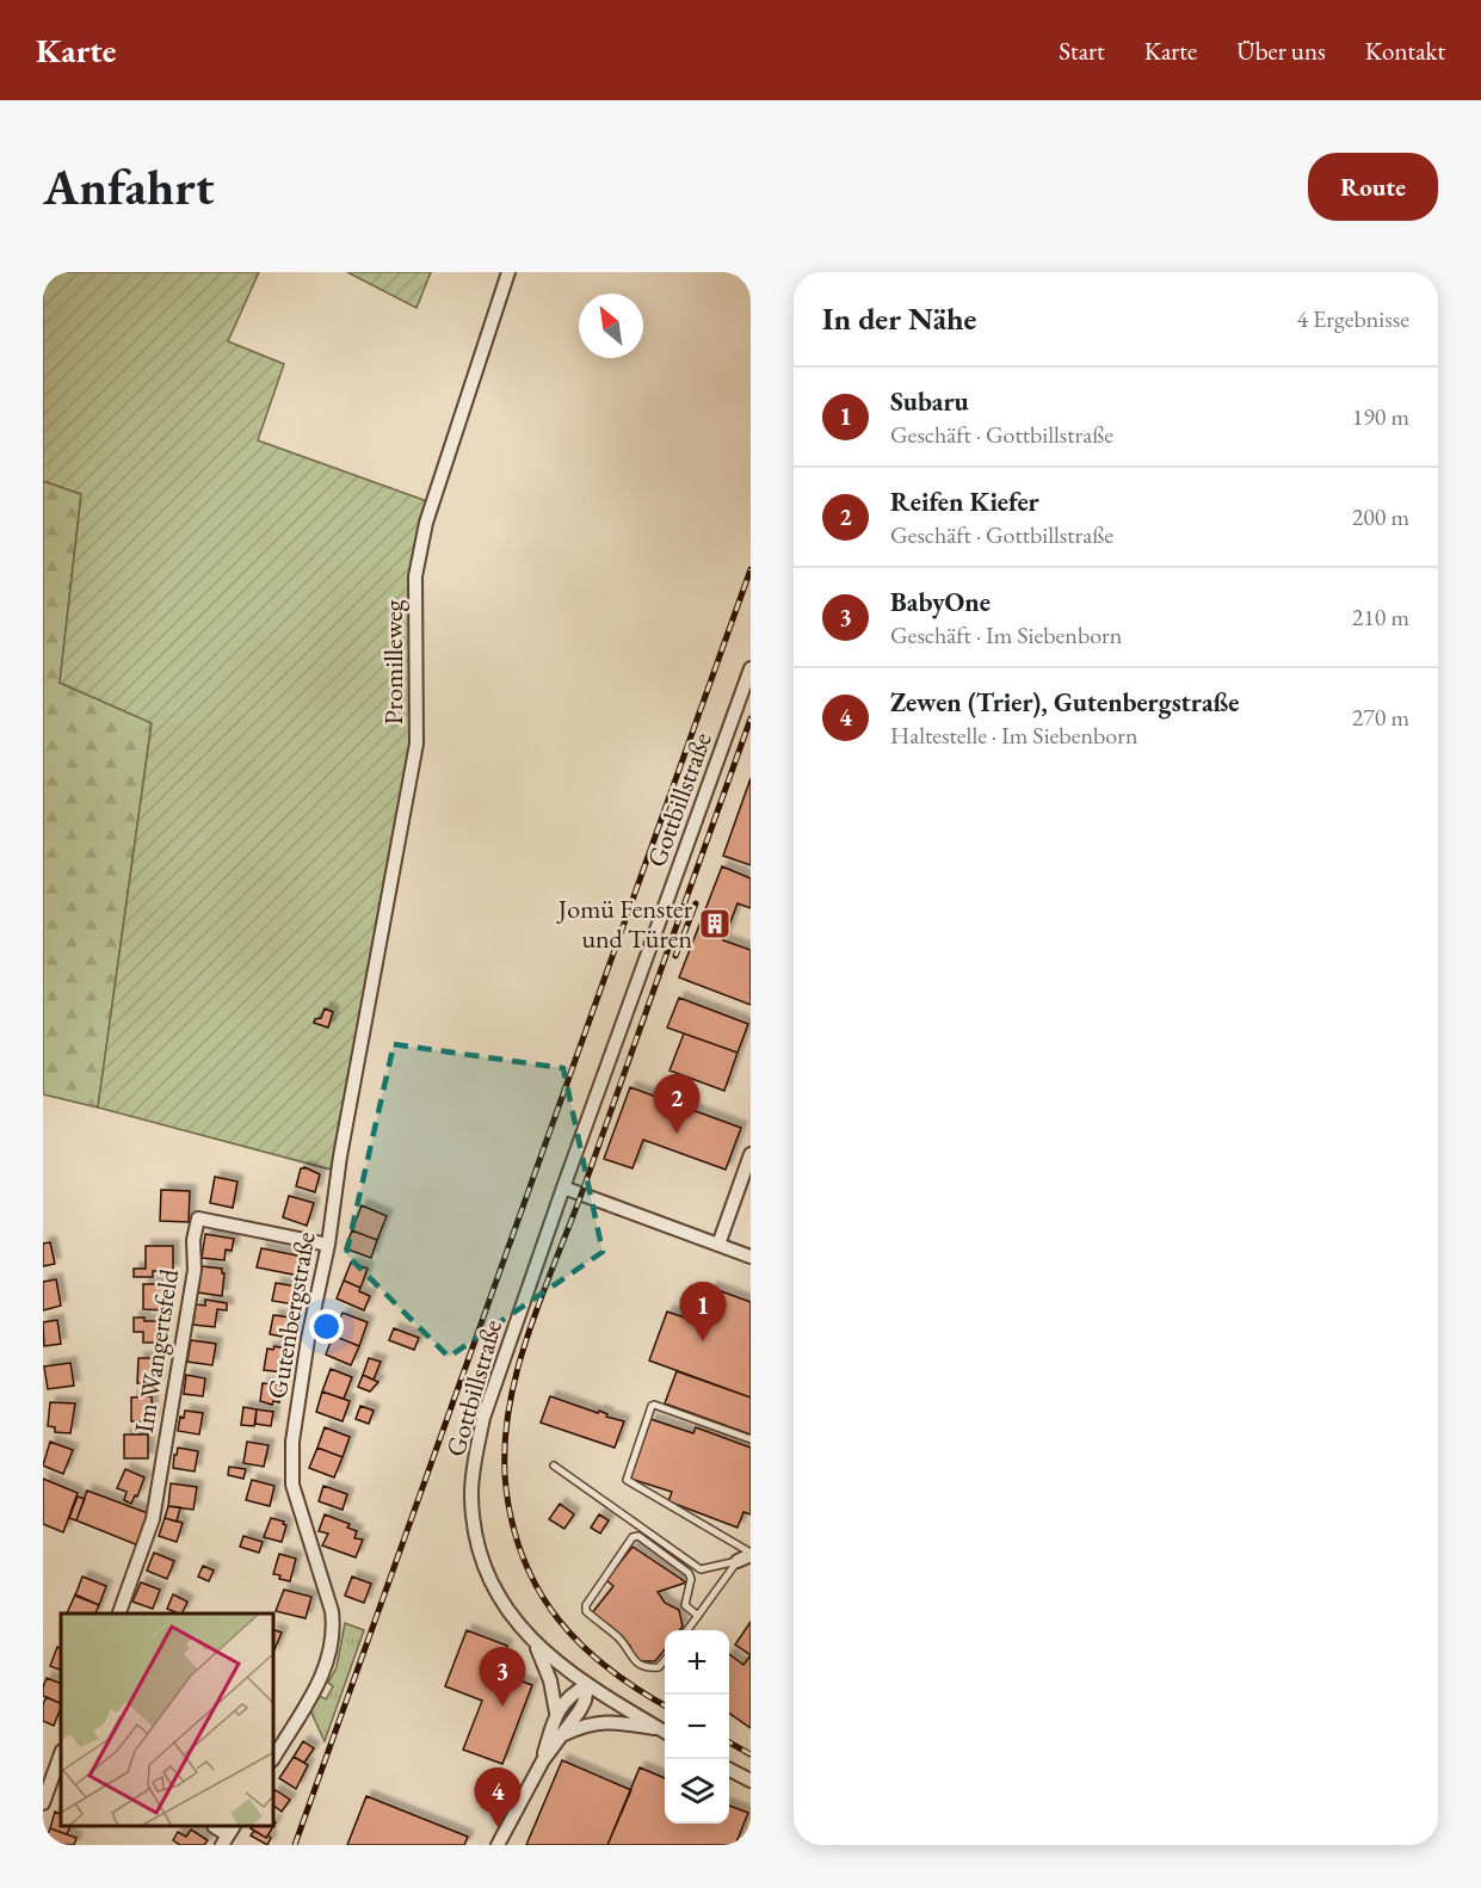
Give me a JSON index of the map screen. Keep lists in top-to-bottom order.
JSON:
{
  "streets": {
    "street": [
      "Promilleweg",
      "Gottbillstraße",
      "Gutenbergstraße",
      "Im Wangertsfeld"
    ]
  },
  "crossings": [
    ["Promilleweg", "Gutenbergstraße"],
    ["Gutenbergstraße", "Im Wangertsfeld"]
  ],
  "places": {
    "building": ["Jomü Fenster und Türen"]
  },
  "north": "top left",
  "page": {
    "header": "Karte",
    "nav": [
      "Start",
      "Karte",
      "Über uns",
      "Kontakt"
    ],
    "buttons": "Route",
    "title": "Anfahrt",
    "heading": ["In der Nähe", "4 Ergebnisse"],
    "list": [
      {
        "mark": "1",
        "name": "Subaru",
        "note": "Geschäft · Gottbillstraße",
        "value": "190 m"
      },
      {
        "mark": "2",
        "name": "Reifen Kiefer",
        "note": "Geschäft · Gottbillstraße",
        "value": "200 m"
      },
      {
        "mark": "3",
        "name": "BabyOne",
        "note": "Geschäft · Im Siebenborn",
        "value": "210 m"
      },
      {
        "mark": "4",
        "name": "Zewen (Trier), Gutenbergstraße",
        "note": "Haltestelle · Im Siebenborn",
        "value": "270 m"
      }
    ],
    "pins": [
      "2",
      "1",
      "3",
      "4"
    ],
    "map_buttons": ["+", "−"]
  }
}
